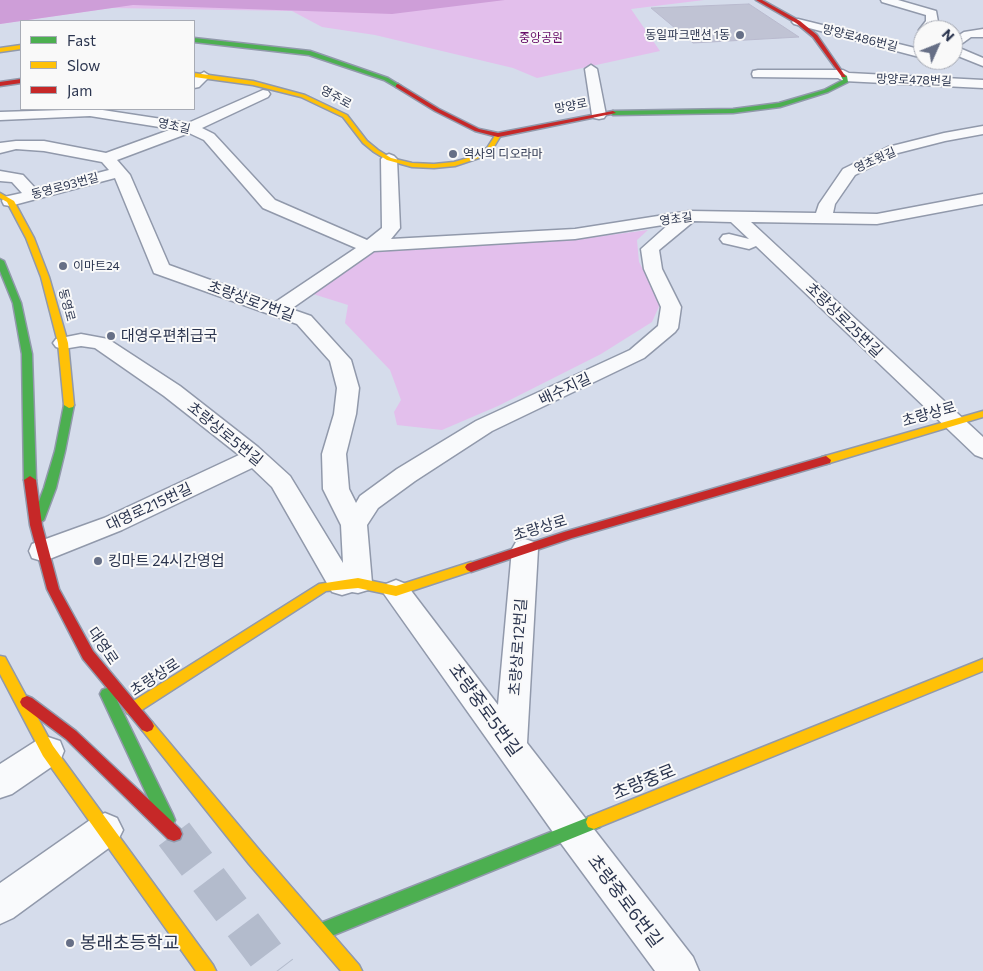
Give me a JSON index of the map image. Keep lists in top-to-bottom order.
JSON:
{
  "streets": {
    "main road": [
      "영주로",
      "망양로",
      "동영로",
      "초량상로",
      "대영로",
      "초량중로"
    ],
    "street": [
      "망양로486번길",
      "망양로478번길",
      "영초길",
      "영초윗길",
      "동영로93번길",
      "초량상로7번길",
      "초량상로25번길",
      "배수지길",
      "초량상로5번길",
      "대영로215번길",
      "초량상로12번길",
      "초량중로5번길",
      "초량중로6번길"
    ]
  },
  "crossings": [
    ["망양로478번길", "망양로"],
    ["영주로", "망양로"],
    ["영초길", "영초윗길"],
    ["영초길", "동영로93번길"],
    ["영초길", "초량상로25번길"],
    ["영초길", "배수지길"],
    ["동영로93번길", "초량상로7번길"],
    ["동영로93번길", "동영로"],
    ["초량상로7번길", "배수지길"],
    ["초량상로7번길", "초량상로"],
    ["초량상로7번길", "초량상로5번길"],
    ["동영로", "초량상로5번길"],
    ["동영로", "대영로"],
    ["초량상로25번길", "초량상로"],
    ["초량상로", "초량상로5번길"],
    ["초량상로", "대영로"],
    ["초량상로", "초량상로12번길"],
    ["초량상로", "초량중로5번길"],
    ["초량상로5번길", "대영로215번길"],
    ["대영로215번길", "대영로"],
    ["대영로", "초량중로"],
    ["초량상로12번길", "초량중로5번길"],
    ["초량중로5번길", "초량중로"],
    ["초량중로5번길", "초량중로6번길"],
    ["초량중로", "초량중로6번길"]
  ],
  "parks": ["중앙공원"],
  "places": [
    "동일파크맨션 1동",
    "역사의 디오라마",
    "이마트24",
    "대영우편취급국",
    "킹마트 24시간영업",
    "봉래초등학교"
  ],
  "legend": ["Fast", "Slow", "Jam"],
  "north": "top right"
}
